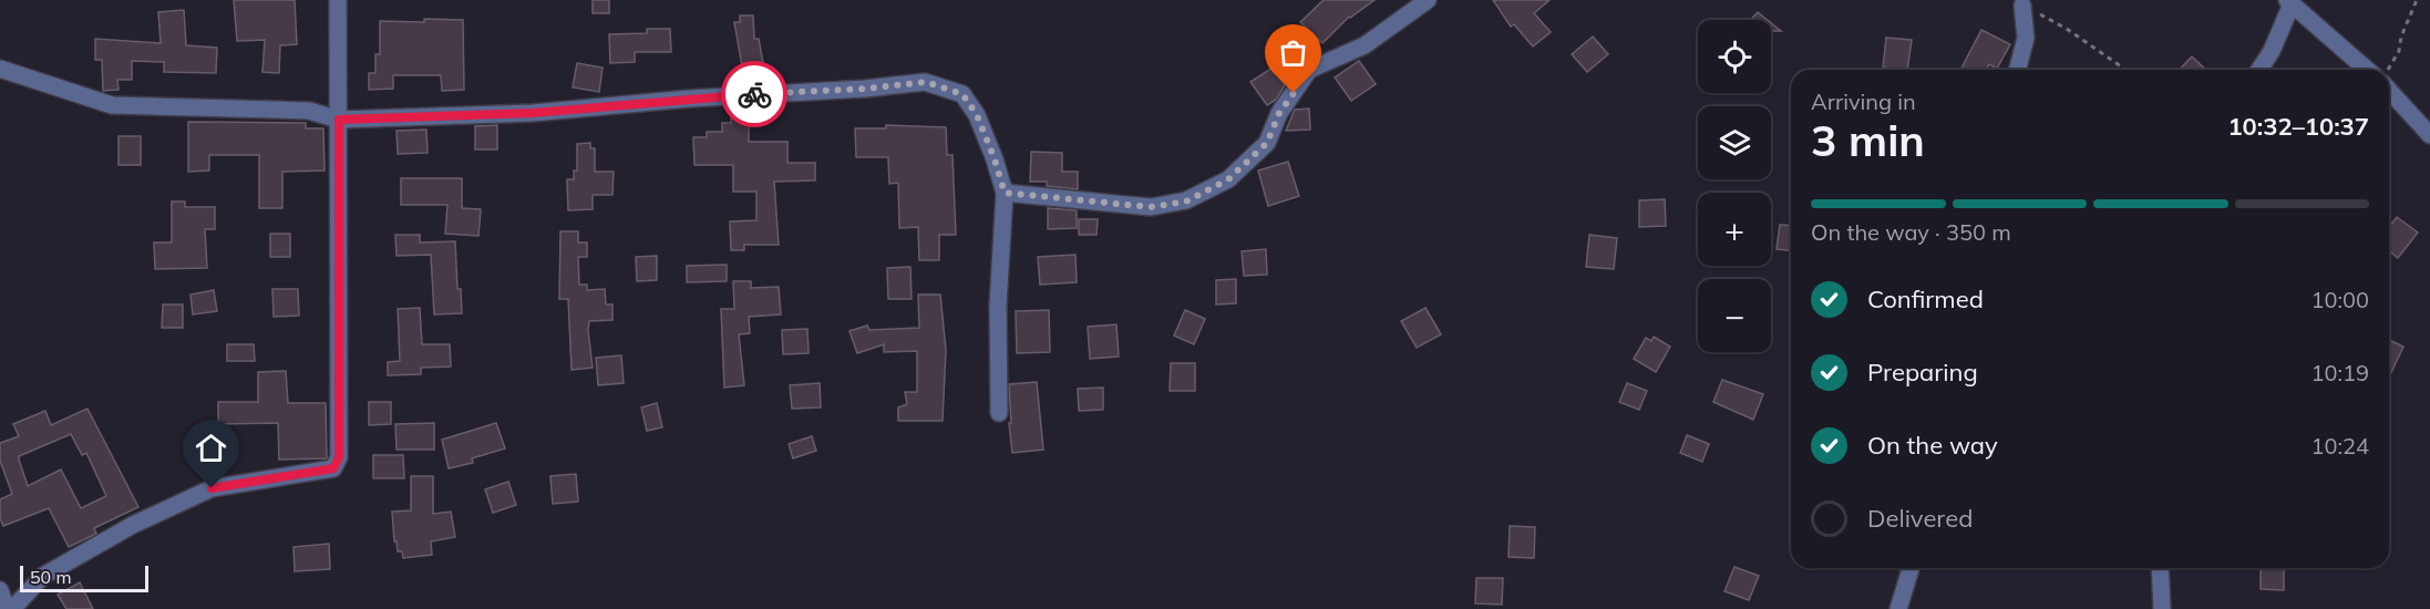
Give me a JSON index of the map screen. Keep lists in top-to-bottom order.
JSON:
{
  "scale_bar": "50 m",
  "page": {
    "map_buttons": ["+", "−"],
    "heading": ["3 min", "Arriving in", "10:32–10:37"],
    "bar": "On the way · 350 m",
    "list": [
      ["Confirmed", "10:00"],
      ["Preparing", "10:19"],
      ["On the way", "10:24"],
      "Delivered"
    ],
    "scale": "50 m"
  }
}
